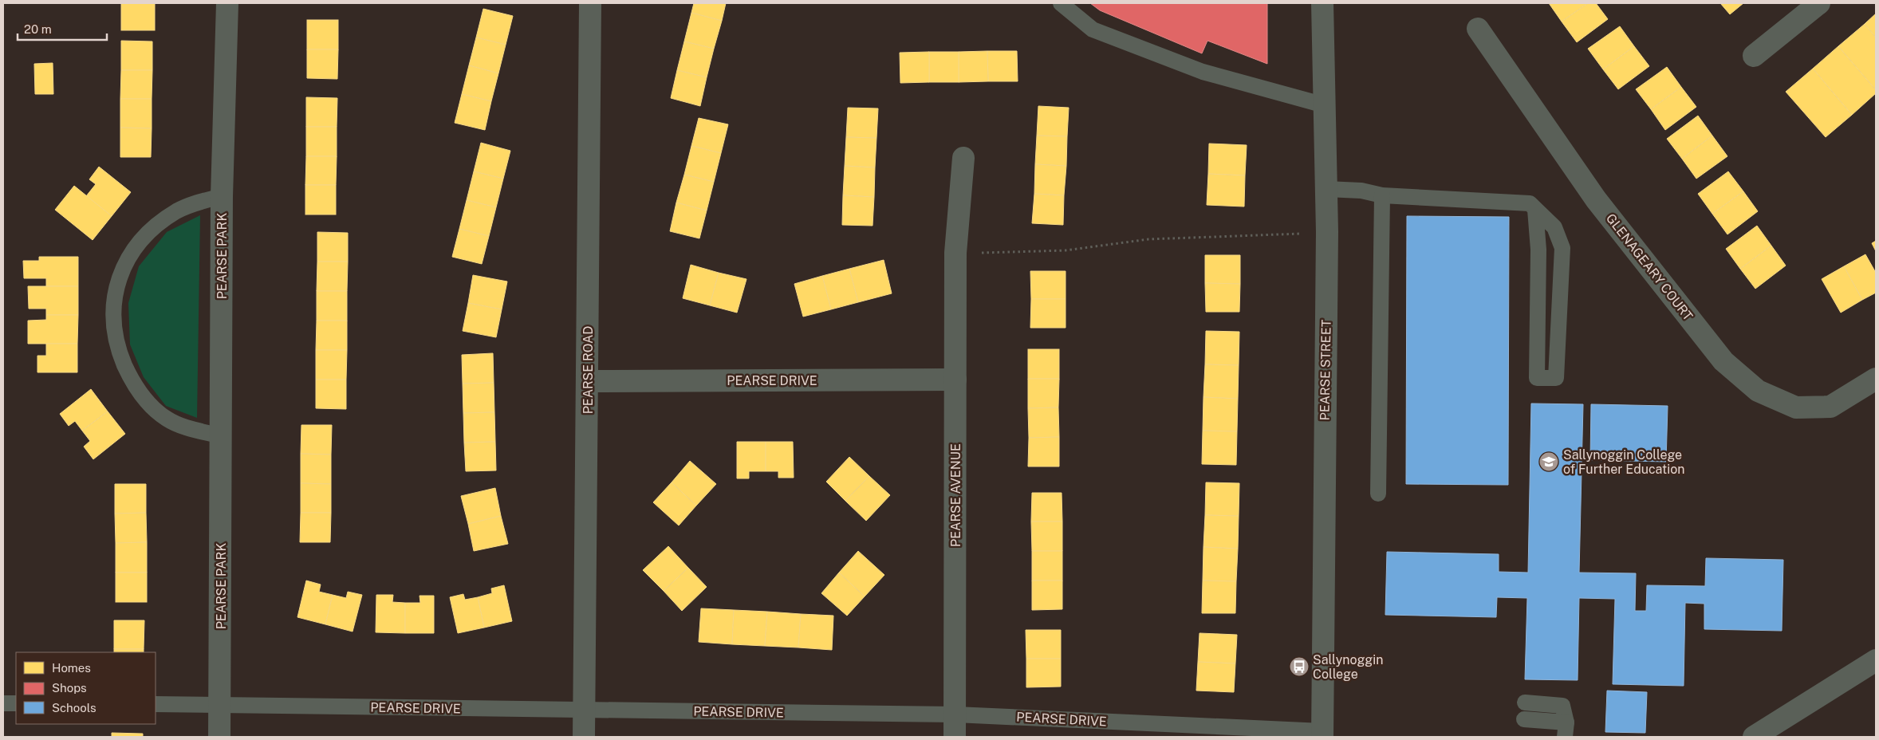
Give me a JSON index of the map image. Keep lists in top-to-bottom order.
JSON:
{
  "streets": {
    "street": [
      "PEARSE PARK",
      "GLENAGEARY COURT",
      "PEARSE ROAD",
      "PEARSE STREET",
      "PEARSE DRIVE",
      "PEARSE AVENUE"
    ]
  },
  "crossings": [
    ["PEARSE PARK", "PEARSE DRIVE"],
    ["PEARSE ROAD", "PEARSE DRIVE"],
    ["PEARSE STREET", "PEARSE DRIVE"],
    ["PEARSE DRIVE", "PEARSE AVENUE"]
  ],
  "places": {
    "school or university": ["Sallynoggin College of Further Education"],
    "bus stop": ["Sallynoggin College"]
  },
  "legend": ["Homes", "Shops", "Schools"],
  "scale_bar": "20 m"
}
